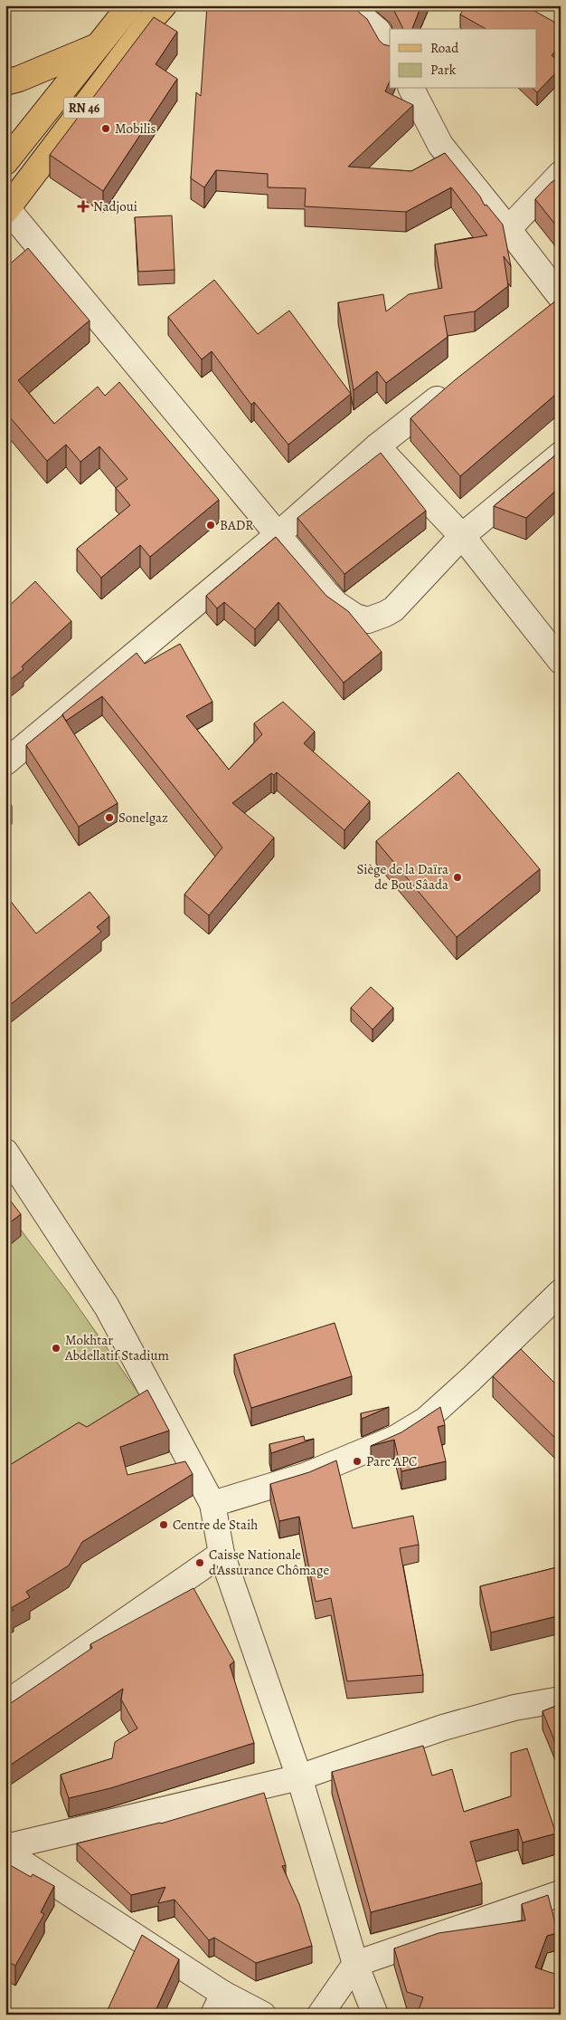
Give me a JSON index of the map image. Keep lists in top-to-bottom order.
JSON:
{
  "streets": {
    "main road": ["RN 46"]
  },
  "places": {
    "other": [
      "Mobilis",
      "BADR",
      "Sonelgaz",
      "Siège de la Daïra de Bou Sâada",
      "Mokhtar Abdellatif Stadium",
      "Parc APC",
      "Centre de Staih",
      "Caisse Nationale d'Assurance Chômage"
    ],
    "health": ["Nadjoui"]
  },
  "legend": ["Road", "Park"]
}
